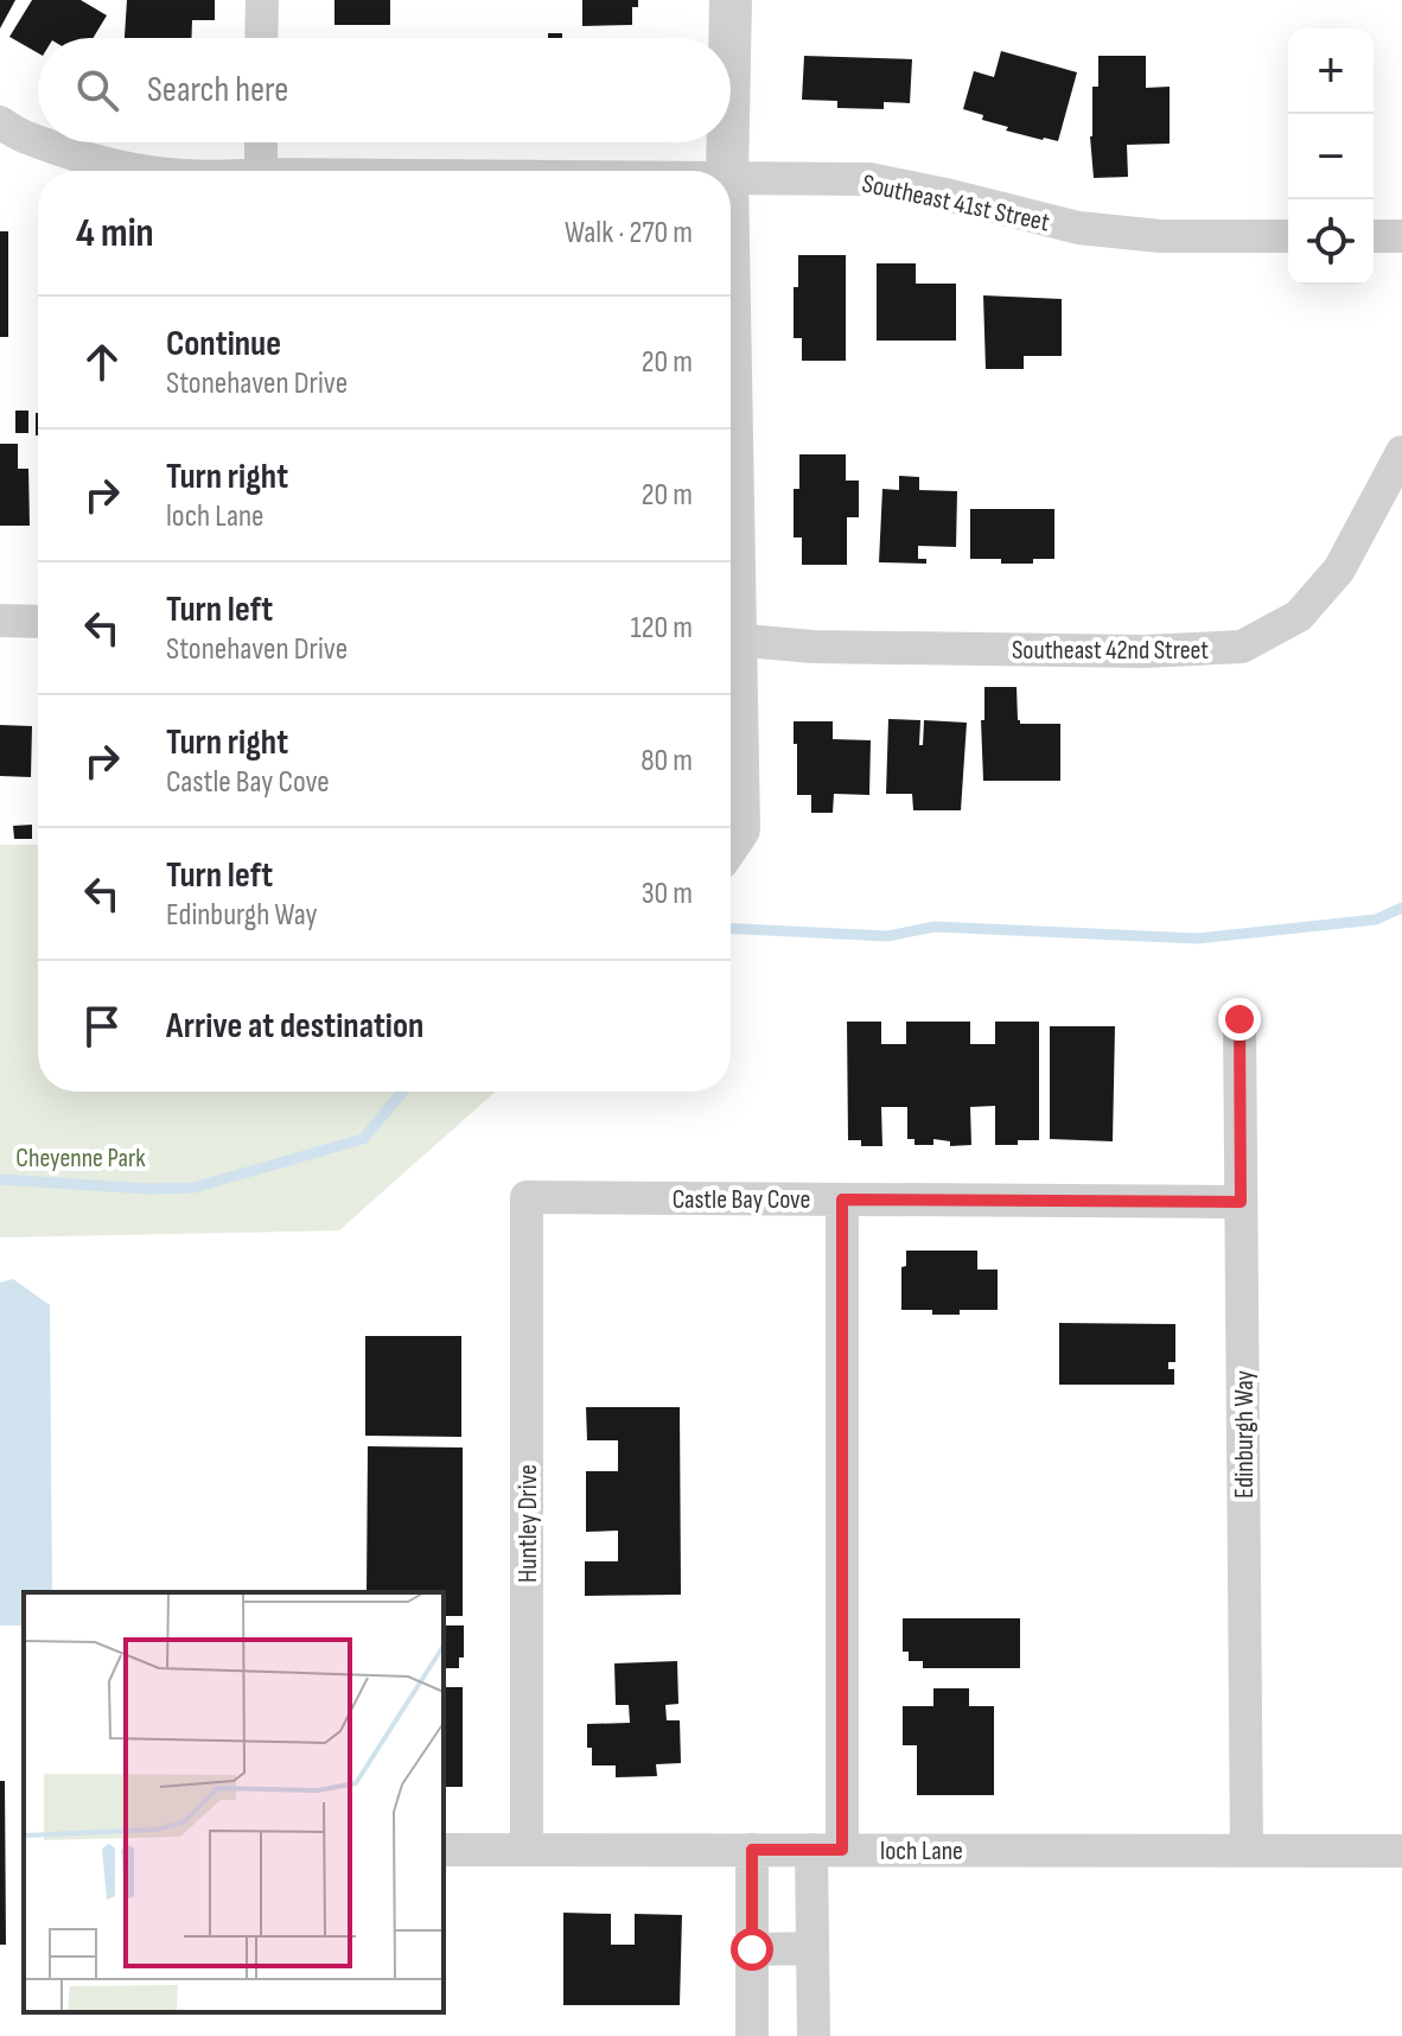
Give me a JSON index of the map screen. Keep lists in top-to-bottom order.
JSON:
{
  "streets": {
    "street": [
      "Southeast 41st Street",
      "Southeast 42nd Street",
      "Castle Bay Cove",
      "Edinburgh Way",
      "Huntley Drive",
      "loch Lane"
    ]
  },
  "crossings": [
    ["Castle Bay Cove", "Edinburgh Way"],
    ["Castle Bay Cove", "Huntley Drive"],
    ["Edinburgh Way", "loch Lane"],
    ["Huntley Drive", "loch Lane"]
  ],
  "parks": ["Cheyenne Park"],
  "page": {
    "map_buttons": ["+", "−"],
    "search": "Search here",
    "heading": ["4 min", "Walk · 270 m"],
    "list": [
      ["Continue", "Stonehaven Drive", "20 m"],
      ["Turn right", "loch Lane", "20 m"],
      ["Turn left", "Stonehaven Drive", "120 m"],
      ["Turn right", "Castle Bay Cove", "80 m"],
      ["Turn left", "Edinburgh Way", "30 m"],
      "Arrive at destination"
    ]
  }
}
